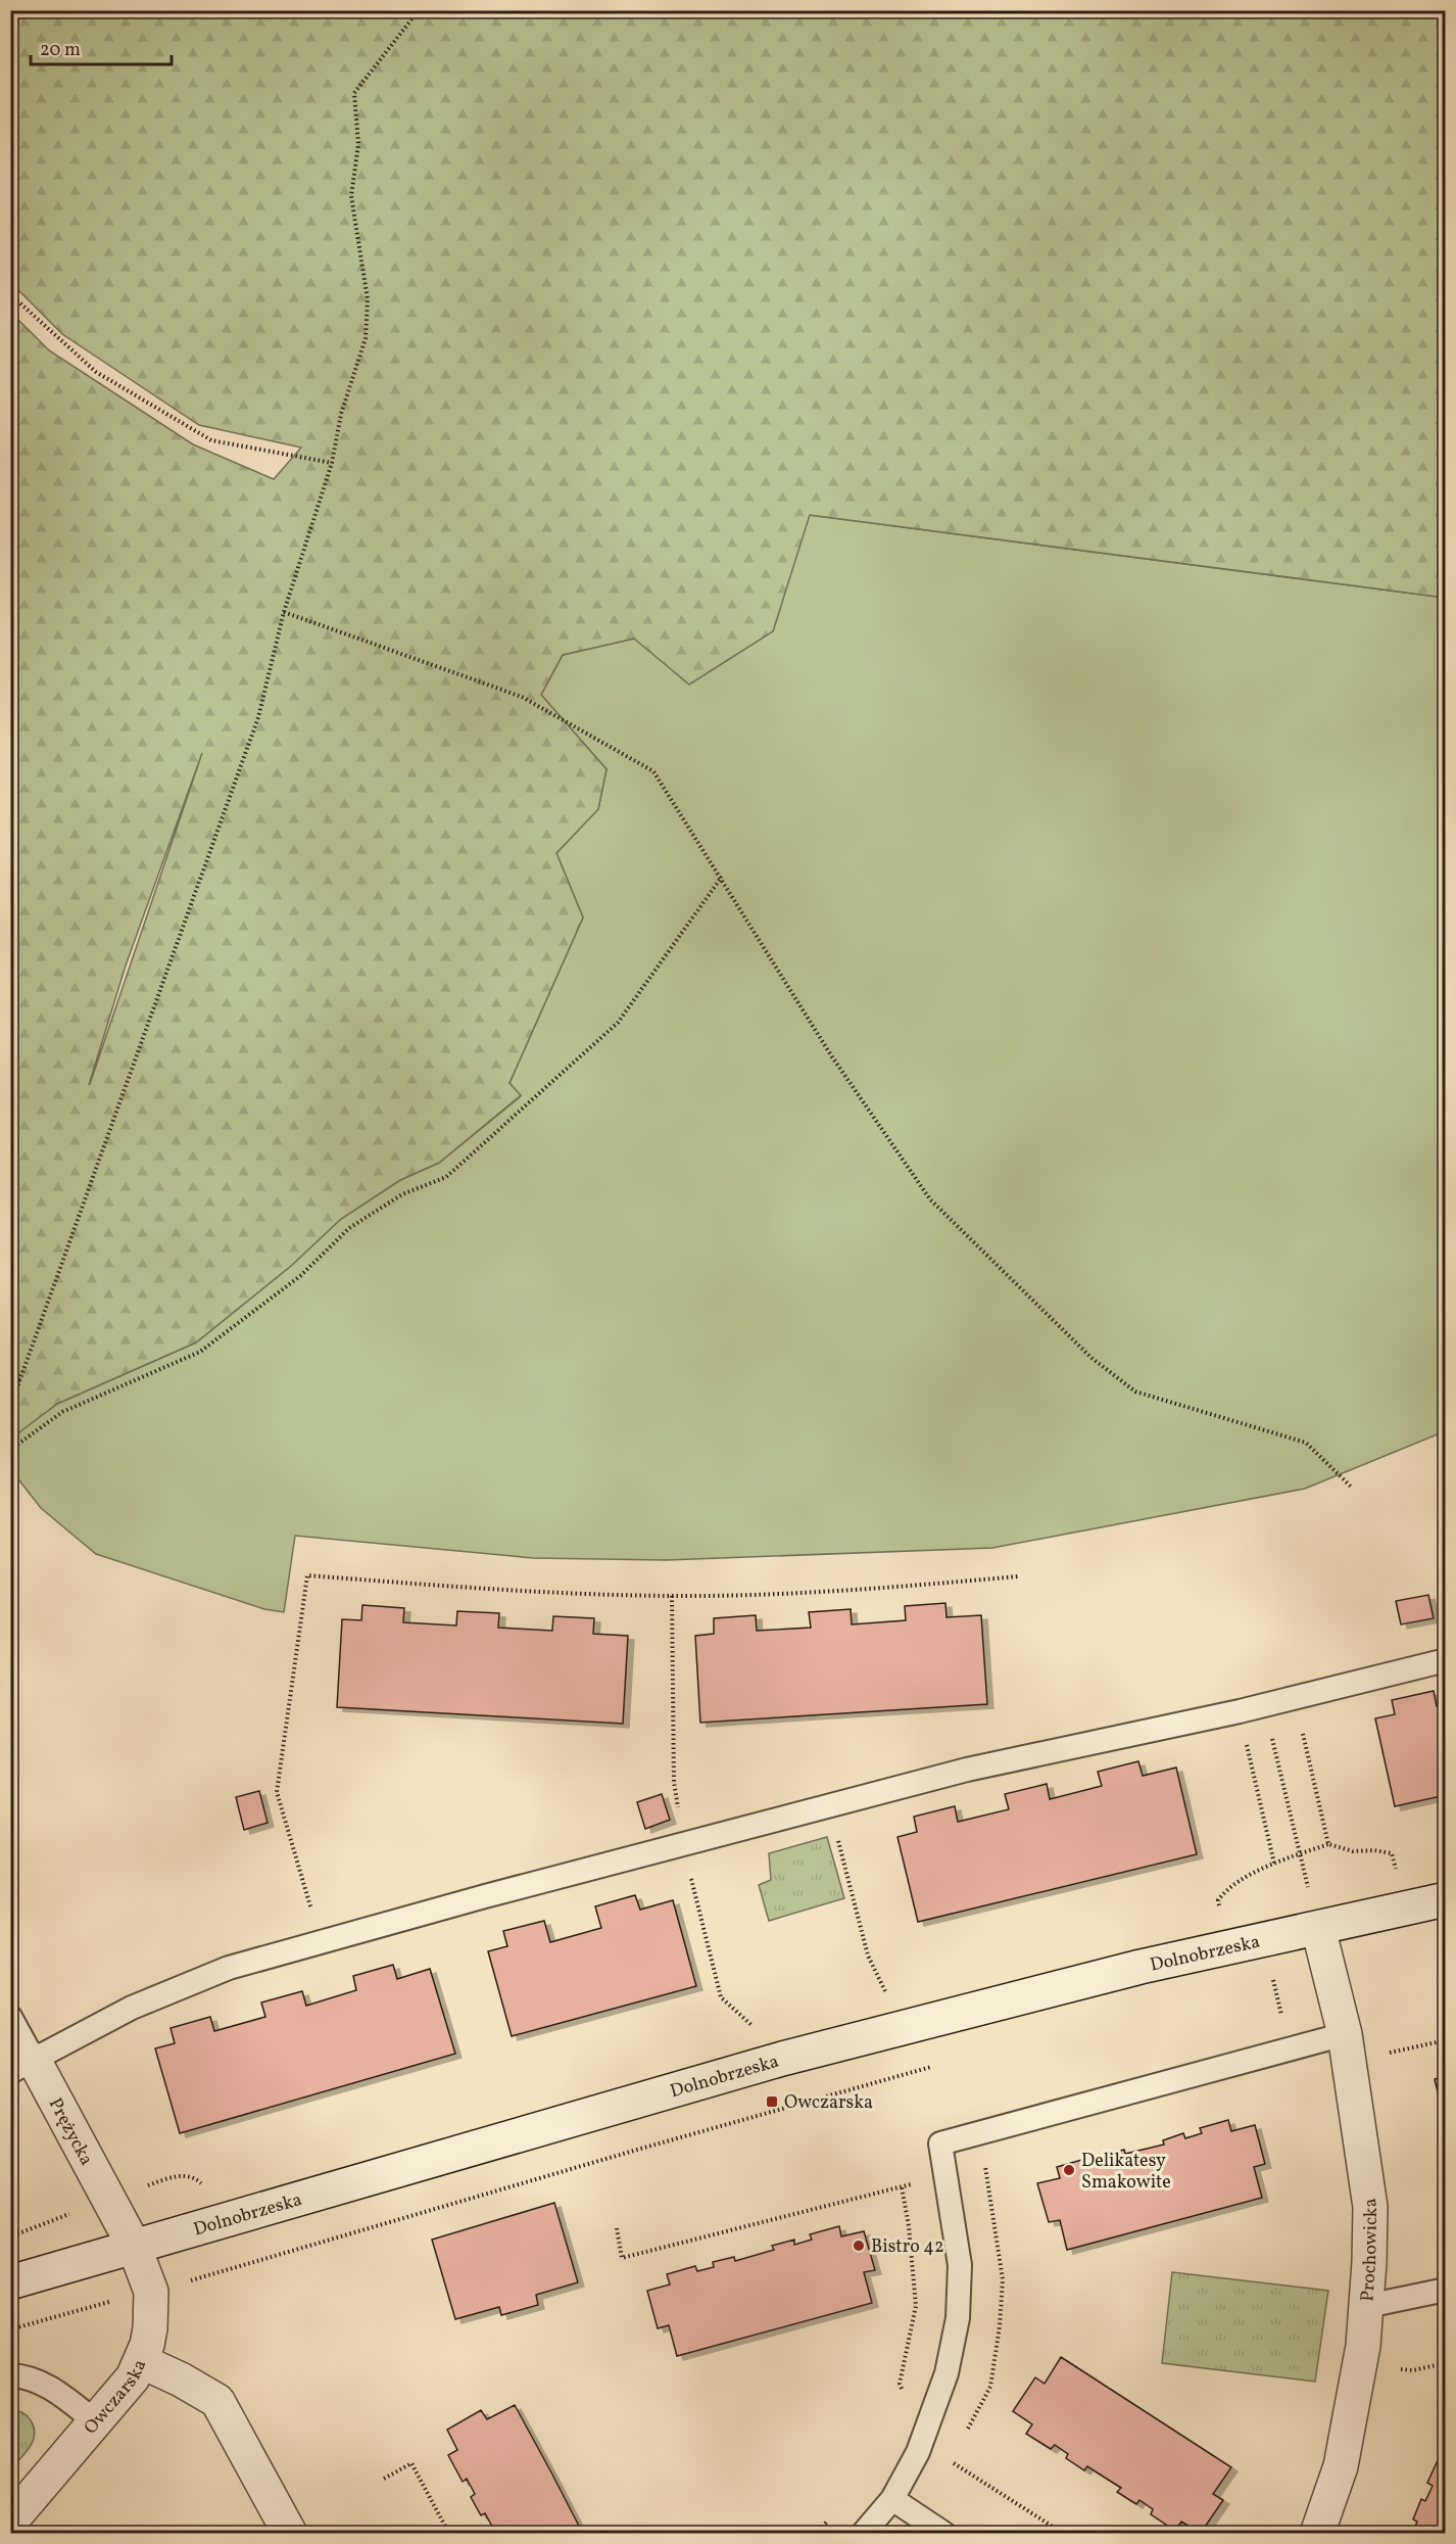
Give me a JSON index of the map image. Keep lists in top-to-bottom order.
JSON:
{
  "streets": {
    "street": [
      "Dolnobrzeska",
      "Prężycka",
      "Prochowicka",
      "Owczarska"
    ]
  },
  "crossings": [
    ["Dolnobrzeska", "Prężycka"],
    ["Dolnobrzeska", "Prochowicka"],
    ["Dolnobrzeska", "Owczarska"],
    ["Prężycka", "Owczarska"]
  ],
  "places": {
    "transit": ["Owczarska"],
    "other": ["Delikatesy Smakowite", "Bistro 42"]
  },
  "scale_bar": "20 m"
}
